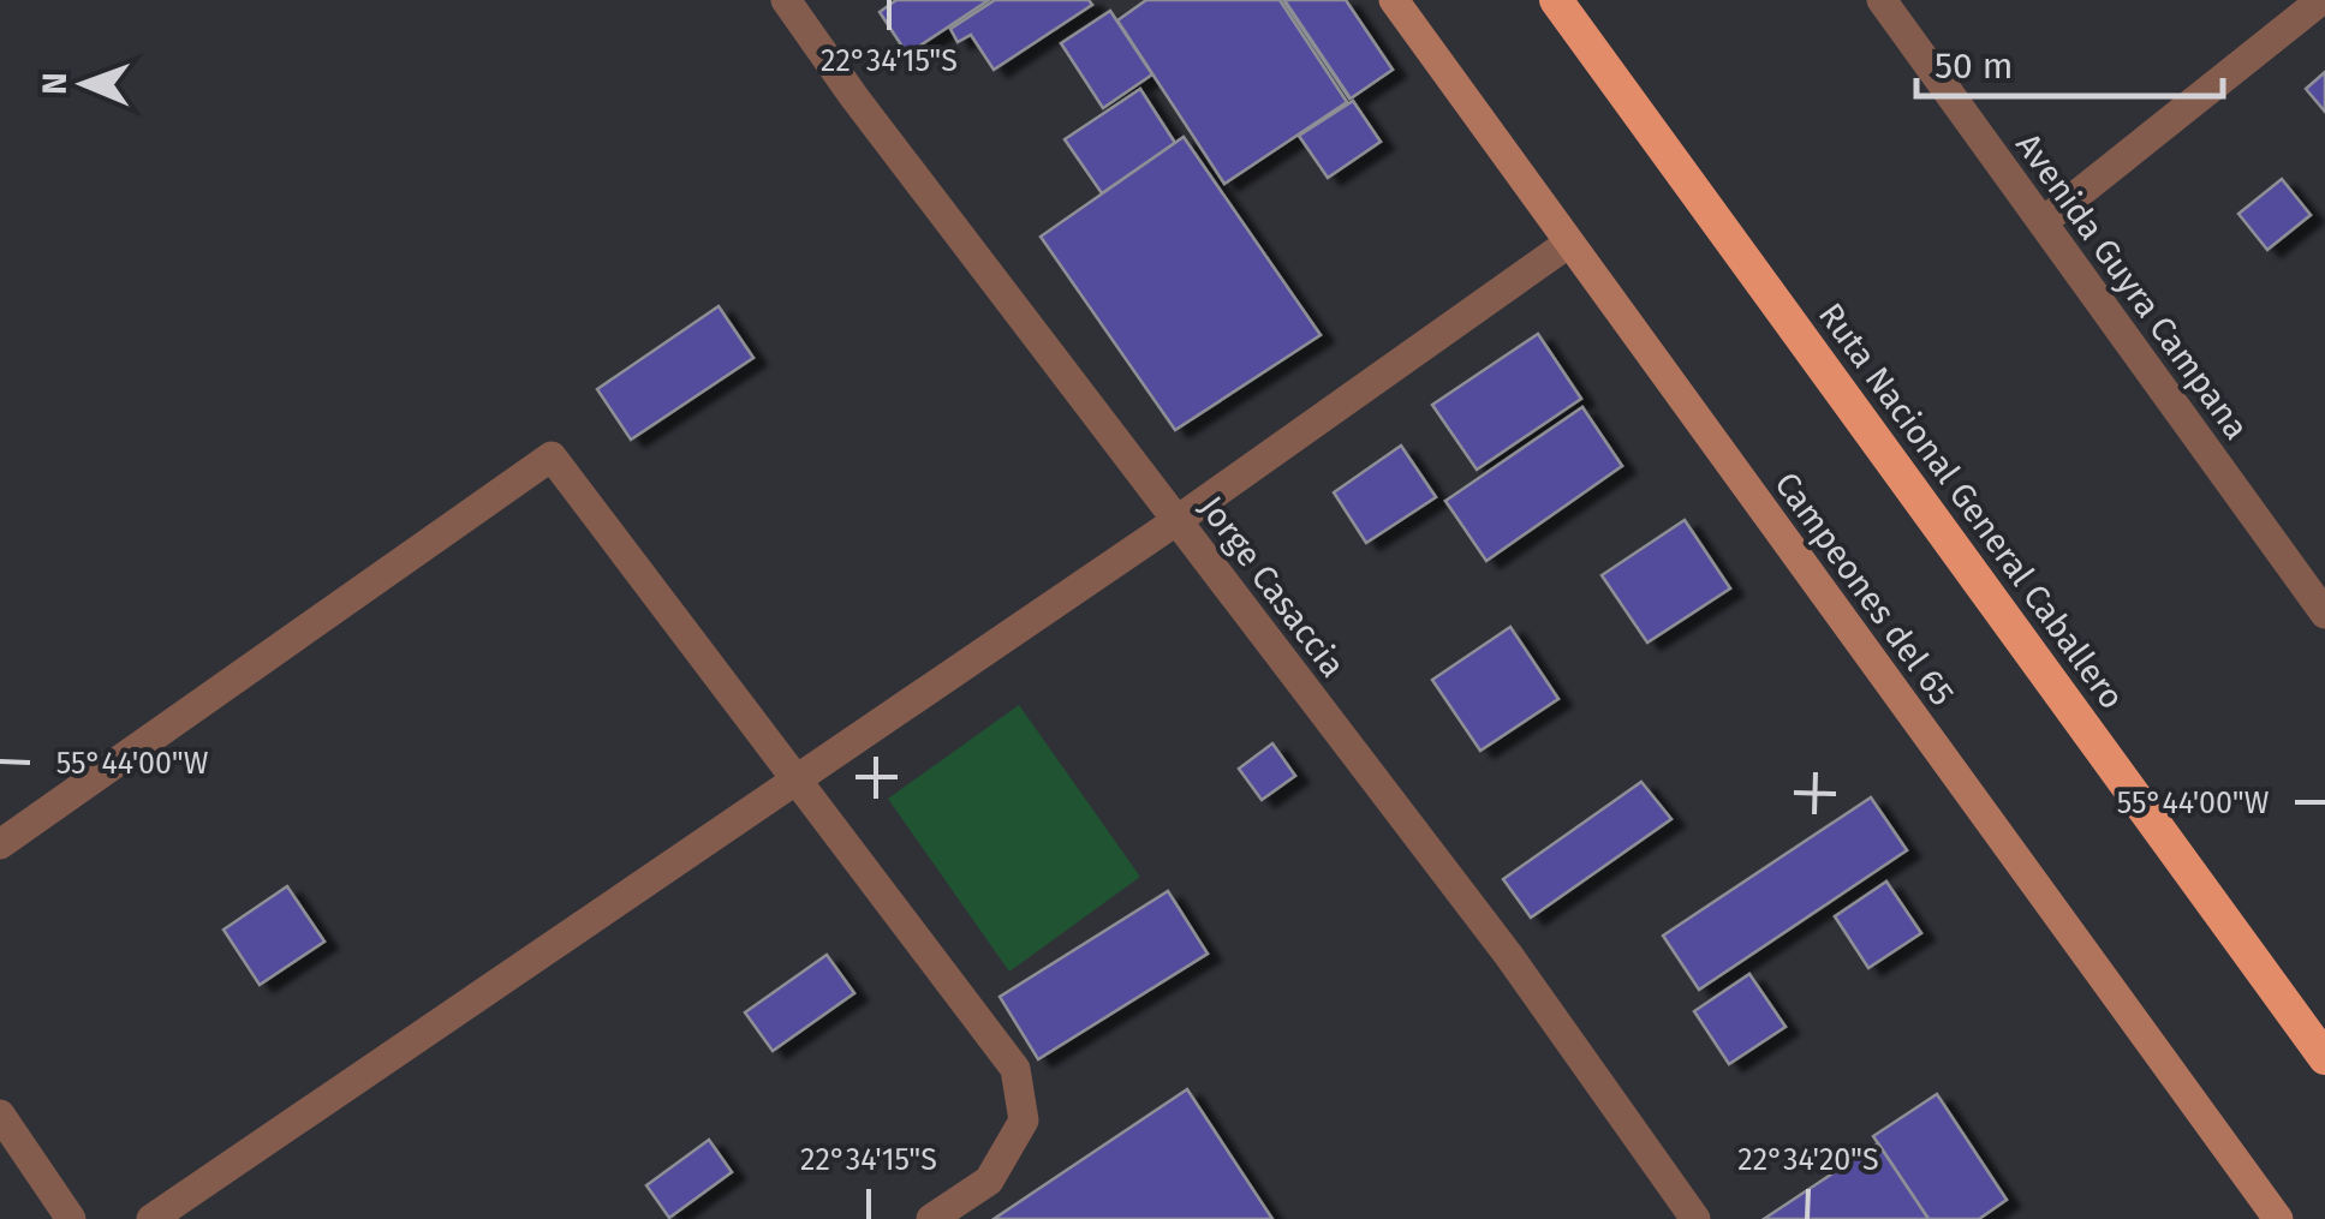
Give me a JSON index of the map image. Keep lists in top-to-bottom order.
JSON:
{
  "streets": {
    "highway": ["Ruta Nacional General Caballero"],
    "main road": ["Campeones del 65"],
    "street": ["Avenida Guyra Campana", "Jorge Casaccia"]
  },
  "scale_bar": "50 m",
  "north": "left",
  "coordinates": ["22°34'15\"S", "55°44'00\"W", "22°34'20\"S"]
}
